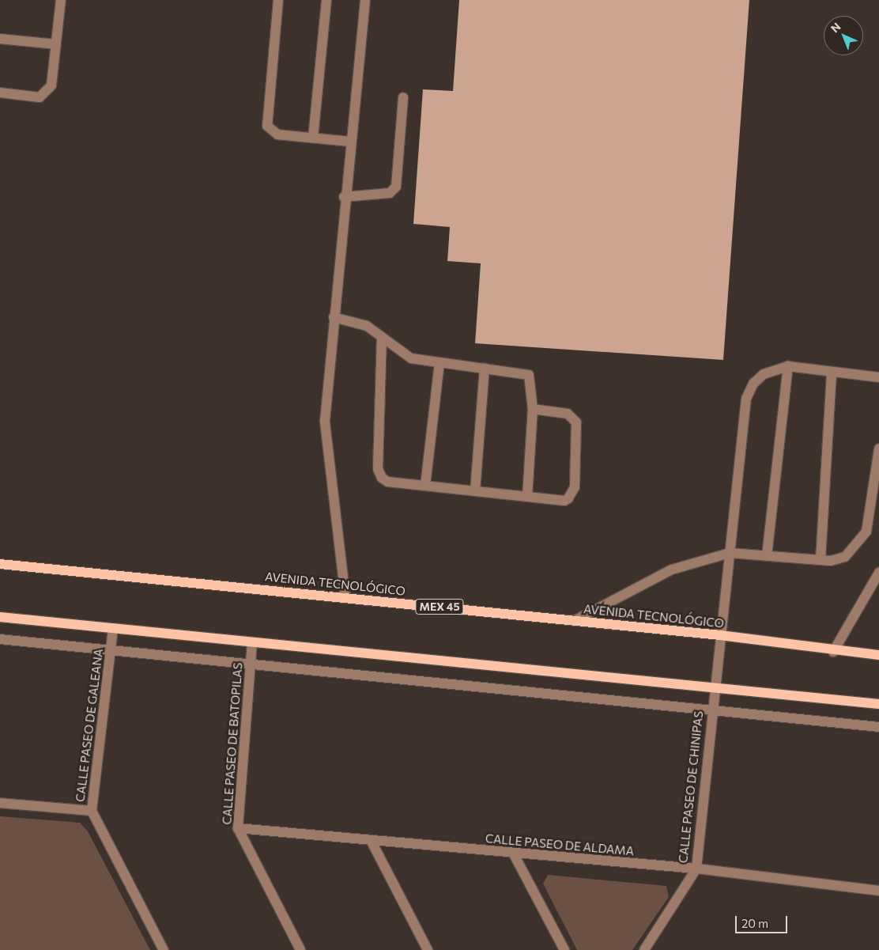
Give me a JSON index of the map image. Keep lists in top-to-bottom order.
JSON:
{
  "streets": {
    "main road": ["AVENIDA TECNOLÓGICO", "MEX 45"],
    "street": [
      "CALLE PASEO DE GALEANA",
      "CALLE PASEO DE BATOPILAS",
      "CALLE PASEO DE CHINIPAS",
      "CALLE PASEO DE ALDAMA"
    ]
  },
  "crossings": [
    ["AVENIDA TECNOLÓGICO", "CALLE PASEO DE CHINIPAS"],
    ["CALLE PASEO DE BATOPILAS", "CALLE PASEO DE ALDAMA"],
    ["CALLE PASEO DE CHINIPAS", "CALLE PASEO DE ALDAMA"]
  ],
  "scale_bar": "20 m",
  "north": "top left"
}
